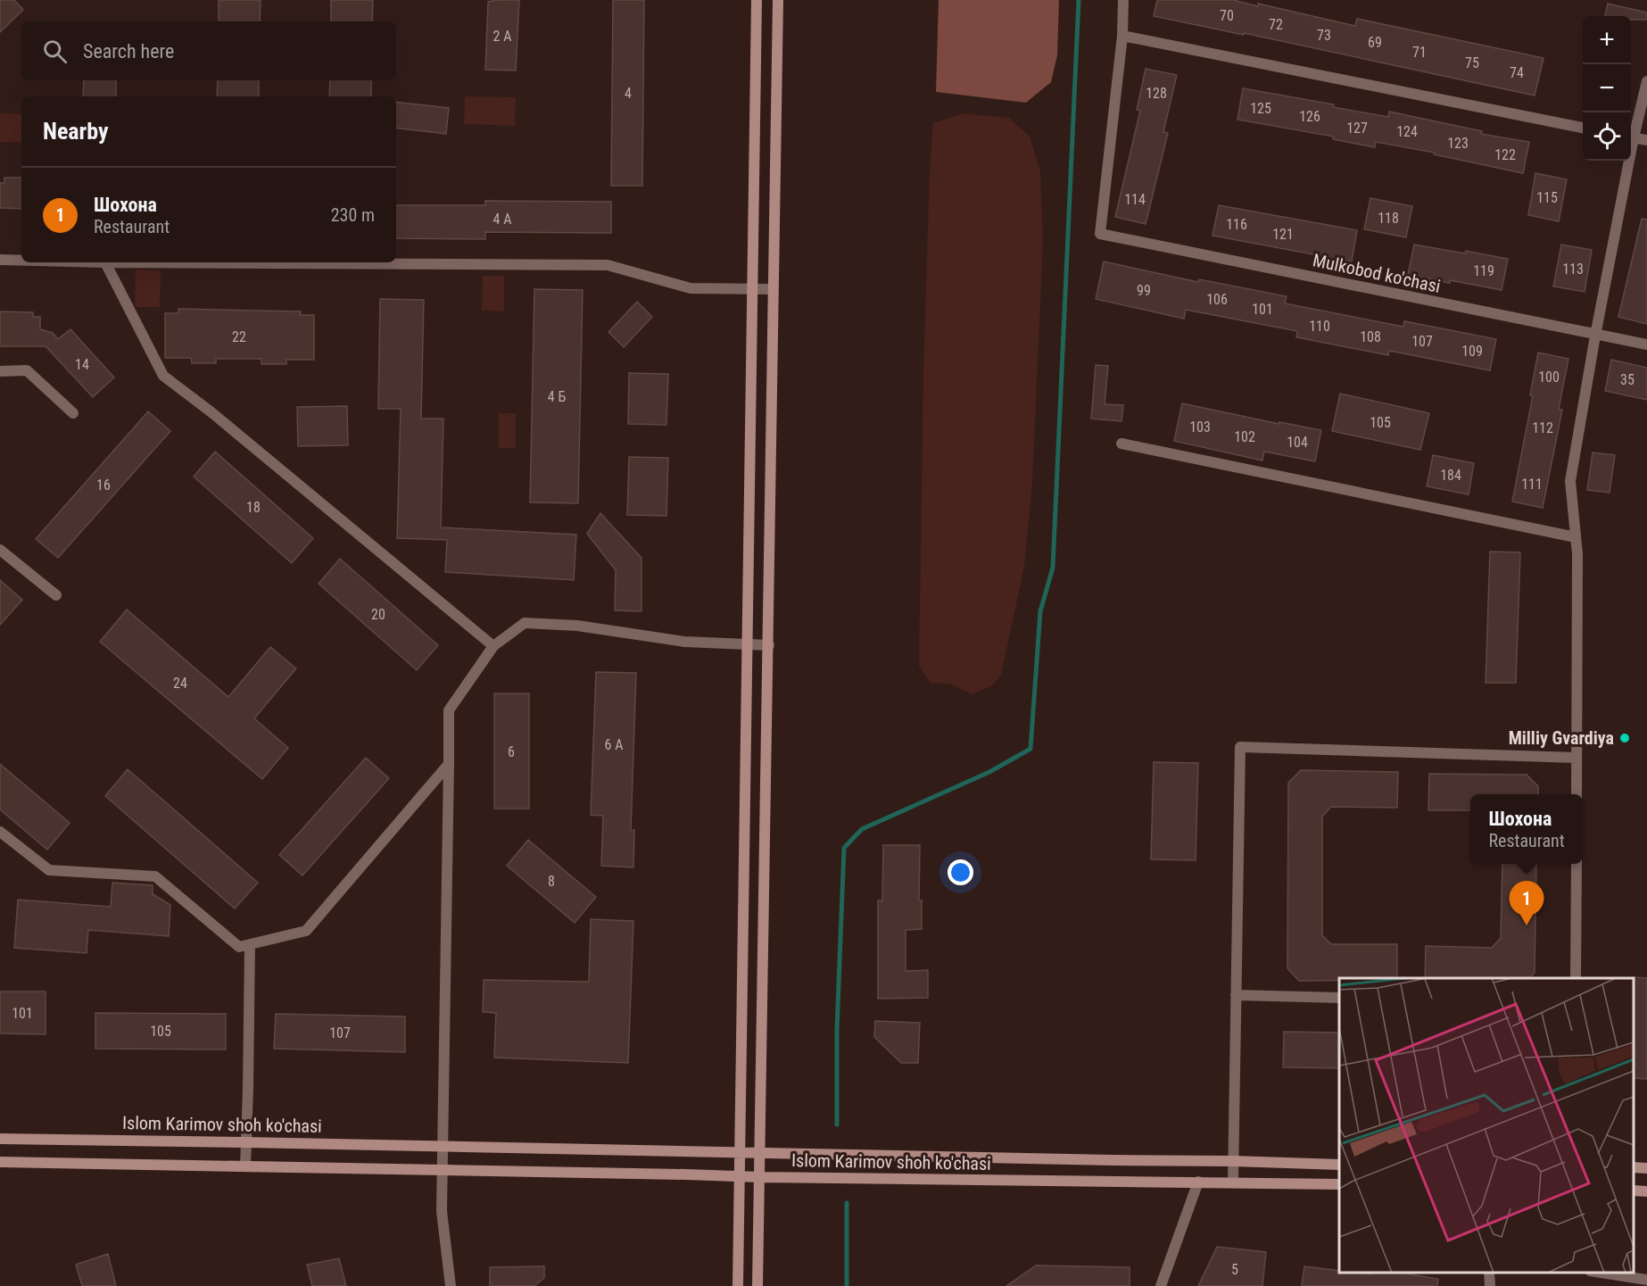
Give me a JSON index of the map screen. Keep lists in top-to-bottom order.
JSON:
{
  "streets": {
    "main road": ["Islom Karimov shoh ko'chasi"],
    "street": ["Mulkobod ko'chasi"]
  },
  "places": ["Milliy Gvardiya"],
  "house_numbers": [
    "70",
    "72",
    "73",
    "2 А",
    "69",
    "71",
    "75",
    "74",
    "4",
    "128",
    "125",
    "126",
    "127",
    "124",
    "123",
    "122",
    "115",
    "114",
    "118",
    "4 А",
    "116",
    "121",
    "113",
    "119",
    "99",
    "106",
    "101",
    "110",
    "22",
    "108",
    "107",
    "109",
    "14",
    "100",
    "35",
    "4 Б",
    "105",
    "103",
    "112",
    "102",
    "104",
    "184",
    "111",
    "16",
    "18",
    "20",
    "24",
    "6 А",
    "6",
    "8",
    "101",
    "105",
    "107",
    "5"
  ],
  "page": {
    "map_buttons": ["+", "−"],
    "search": "Search here",
    "heading": "Nearby",
    "list": [
      {
        "mark": "1",
        "name": "Шохона",
        "note": "Restaurant",
        "value": "230 m"
      }
    ],
    "popup": ["Шохона", "Restaurant"],
    "pins": "1"
  }
}
